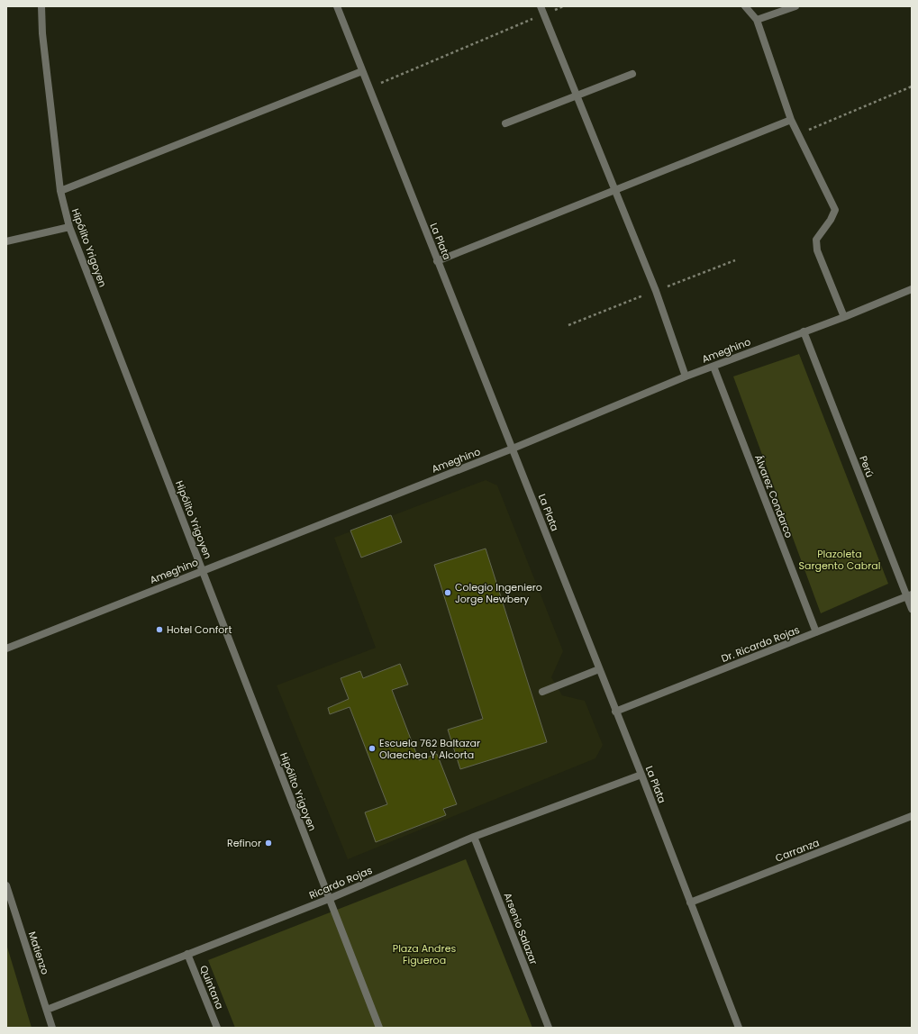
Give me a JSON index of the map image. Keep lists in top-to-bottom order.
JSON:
{
  "streets": {
    "street": [
      "La Plata",
      "Hipólito Yrigoyen",
      "Ameghino",
      "Perú",
      "Álvarez Condarco",
      "Dr. Ricardo Rojas",
      "Carranza",
      "Ricardo Rojas",
      "Arsenio Salazar",
      "Matienzo",
      "Quintana"
    ]
  },
  "crossings": [
    ["La Plata", "Ameghino"],
    ["La Plata", "Dr. Ricardo Rojas"],
    ["La Plata", "Carranza"],
    ["La Plata", "Ricardo Rojas"],
    ["Hipólito Yrigoyen", "Ameghino"],
    ["Hipólito Yrigoyen", "Ricardo Rojas"],
    ["Ameghino", "Perú"],
    ["Ameghino", "Álvarez Condarco"],
    ["Perú", "Dr. Ricardo Rojas"],
    ["Álvarez Condarco", "Dr. Ricardo Rojas"],
    ["Ricardo Rojas", "Arsenio Salazar"],
    ["Ricardo Rojas", "Matienzo"],
    ["Ricardo Rojas", "Quintana"]
  ],
  "parks": ["Plazoleta Sargento Cabral", "Plaza Andres Figueroa"],
  "places": [
    "Colegio Ingeniero Jorge Newbery",
    "Hotel Confort",
    "Escuela 762 Baltazar Olaechea Y Alcorta",
    "Refinor"
  ]
}
